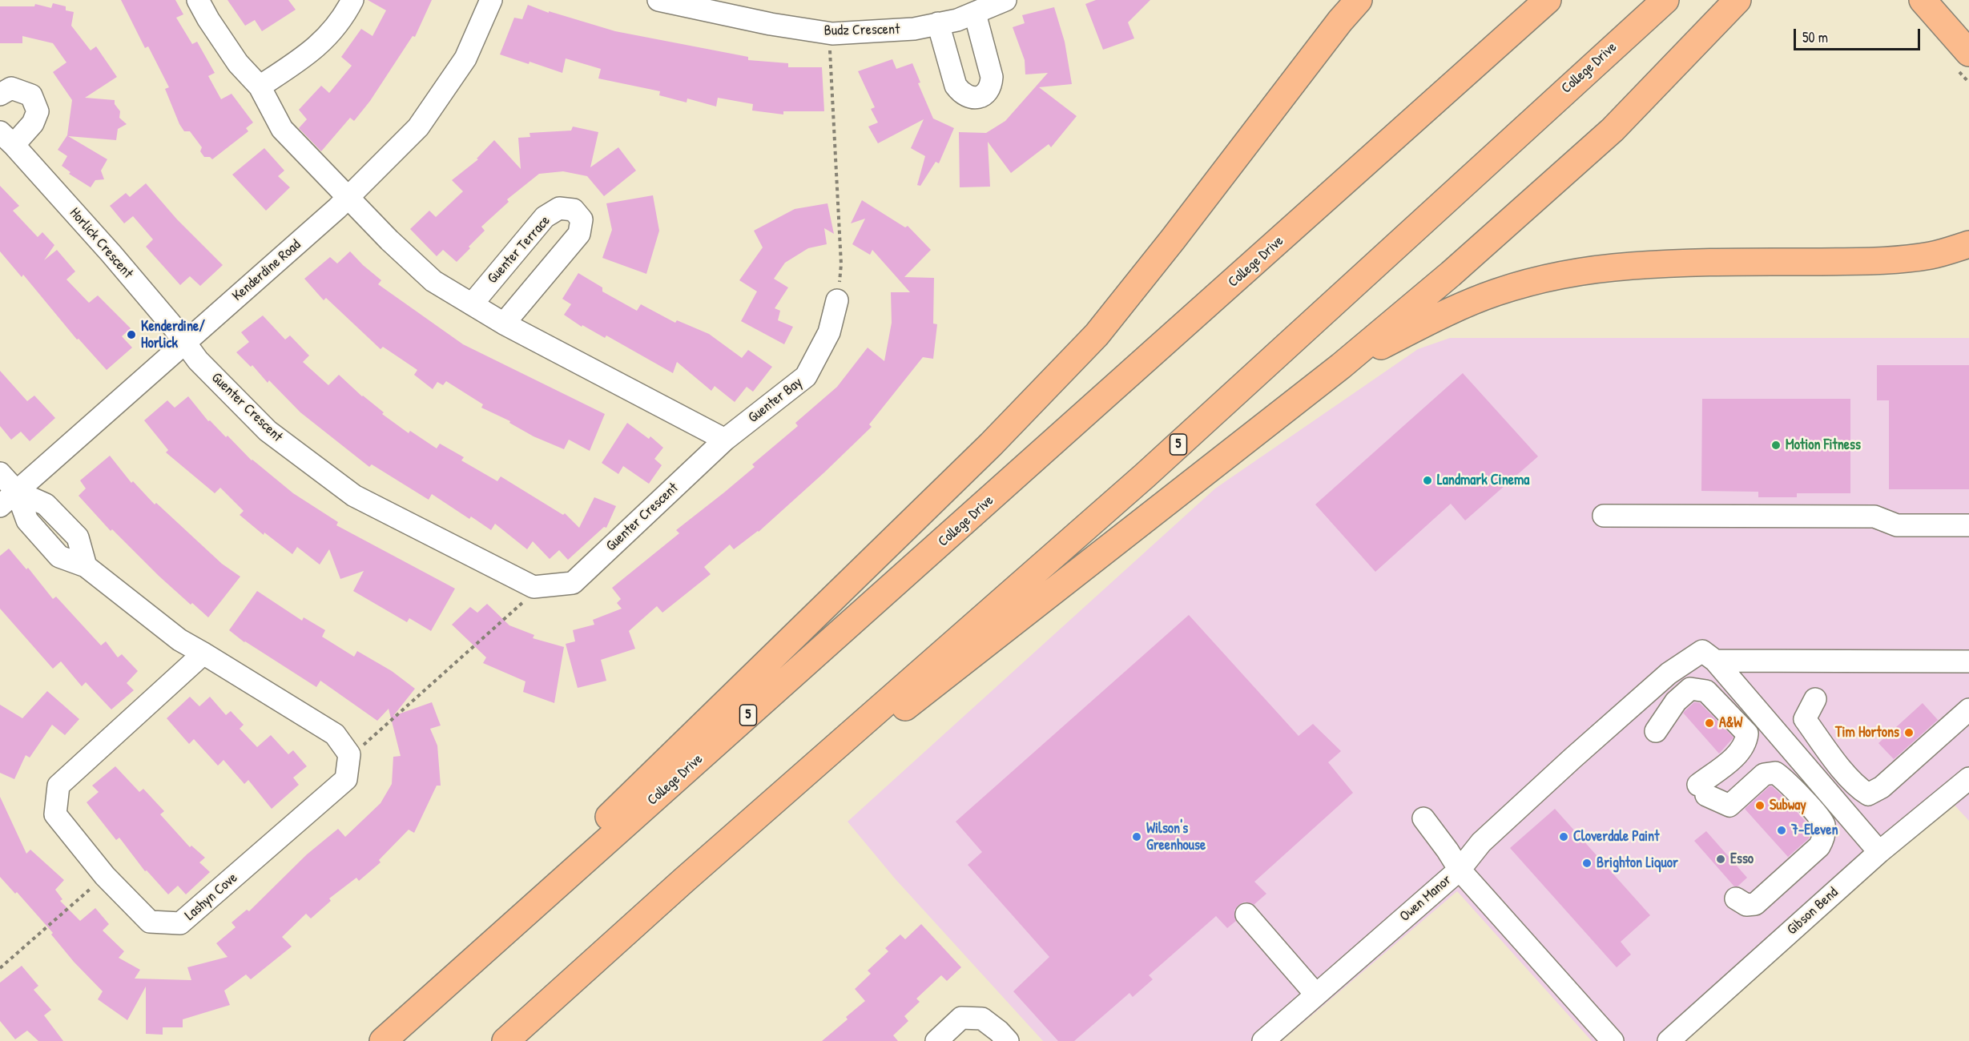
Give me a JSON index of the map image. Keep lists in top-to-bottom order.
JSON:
{
  "streets": {
    "main road": ["College Drive", "5"],
    "street": [
      "Budz Crescent",
      "Horlick Crescent",
      "Guenter Terrace",
      "Kenderdine Road",
      "Guenter Bay",
      "Guenter Crescent",
      "Lashyn Cove",
      "Owen Manor",
      "Gibson Bend"
    ]
  },
  "crossings": [
    ["Horlick Crescent", "Kenderdine Road"],
    ["Horlick Crescent", "Guenter Crescent"],
    ["Kenderdine Road", "Guenter Crescent"],
    ["Kenderdine Road", "Lashyn Cove"],
    ["Guenter Bay", "Guenter Crescent"]
  ],
  "places": [
    "Kenderdine/ Horlick",
    "Motion Fitness",
    "Landmark Cinema",
    "A&W",
    "Tim Hortons",
    "Subway",
    "7-Eleven",
    "Wilson's Greenhouse",
    "Cloverdale Paint",
    "Esso",
    "Brighton Liquor"
  ],
  "scale_bar": "50 m"
}
